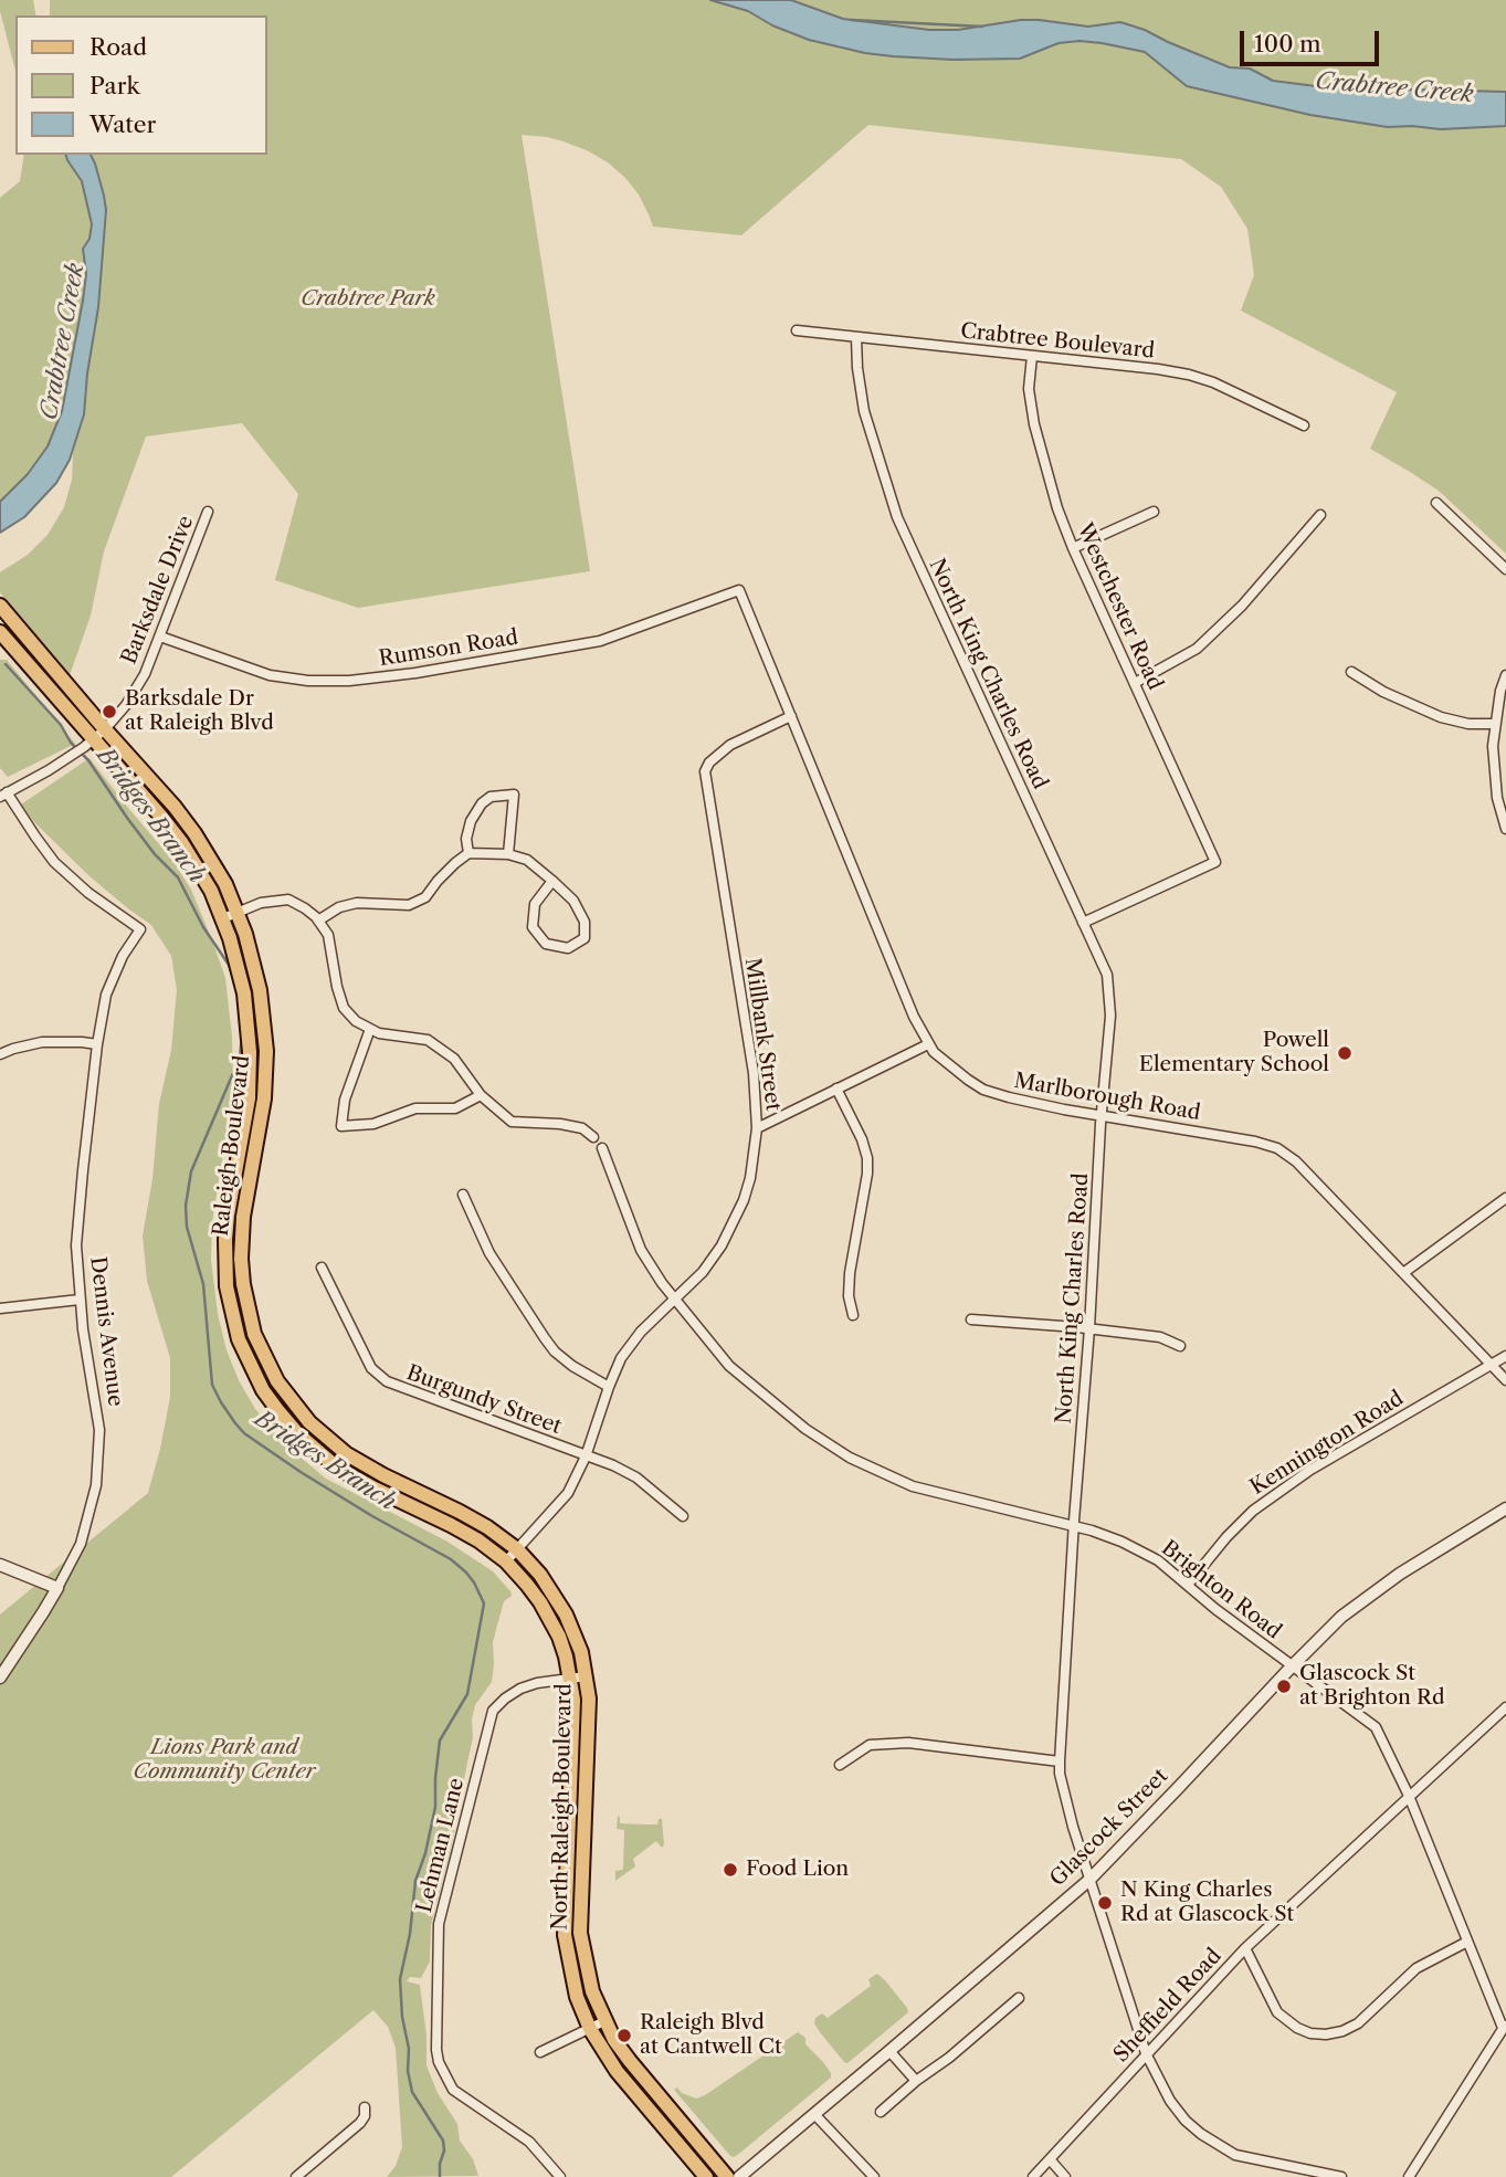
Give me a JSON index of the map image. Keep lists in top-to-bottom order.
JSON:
{
  "streets": {
    "main road": ["Raleigh Boulevard", "North Raleigh Boulevard"],
    "street": [
      "Crabtree Boulevard",
      "Barksdale Drive",
      "Westchester Road",
      "Rumson Road",
      "North King Charles Road",
      "Millbank Street",
      "Marlborough Road",
      "Dennis Avenue",
      "Burgundy Street",
      "Kennington Road",
      "Brighton Road",
      "Glascock Street",
      "Lehman Lane",
      "Sheffield Road"
    ]
  },
  "crossings": [
    ["Crabtree Boulevard", "Westchester Road"],
    ["Crabtree Boulevard", "North King Charles Road"],
    ["Barksdale Drive", "Rumson Road"],
    ["Barksdale Drive", "Raleigh Boulevard"],
    ["Barksdale Drive", "Dennis Avenue"],
    ["Westchester Road", "North King Charles Road"],
    ["Rumson Road", "Marlborough Road"],
    ["North King Charles Road", "Marlborough Road"],
    ["North King Charles Road", "Brighton Road"],
    ["North King Charles Road", "Glascock Street"],
    ["North King Charles Road", "Sheffield Road"],
    ["Millbank Street", "Marlborough Road"],
    ["Millbank Street", "Raleigh Boulevard"],
    ["Millbank Street", "Burgundy Street"],
    ["Millbank Street", "Brighton Road"],
    ["Millbank Street", "North Raleigh Boulevard"],
    ["Marlborough Road", "Kennington Road"],
    ["Raleigh Boulevard", "North Raleigh Boulevard"],
    ["Kennington Road", "Brighton Road"],
    ["Brighton Road", "Glascock Street"],
    ["Brighton Road", "Sheffield Road"],
    ["North Raleigh Boulevard", "Lehman Lane"]
  ],
  "water": ["Crabtree Creek", "Bridges Branch"],
  "parks": ["Crabtree Park", "Lions Park and Community Center"],
  "places": [
    "Barksdale Dr at Raleigh Blvd",
    "Powell Elementary School",
    "Glascock St at Brighton Rd",
    "Food Lion",
    "N King Charles Rd at Glascock St",
    "Raleigh Blvd at Cantwell Ct"
  ],
  "legend": ["Road", "Park", "Water"],
  "scale_bar": "100 m"
}
